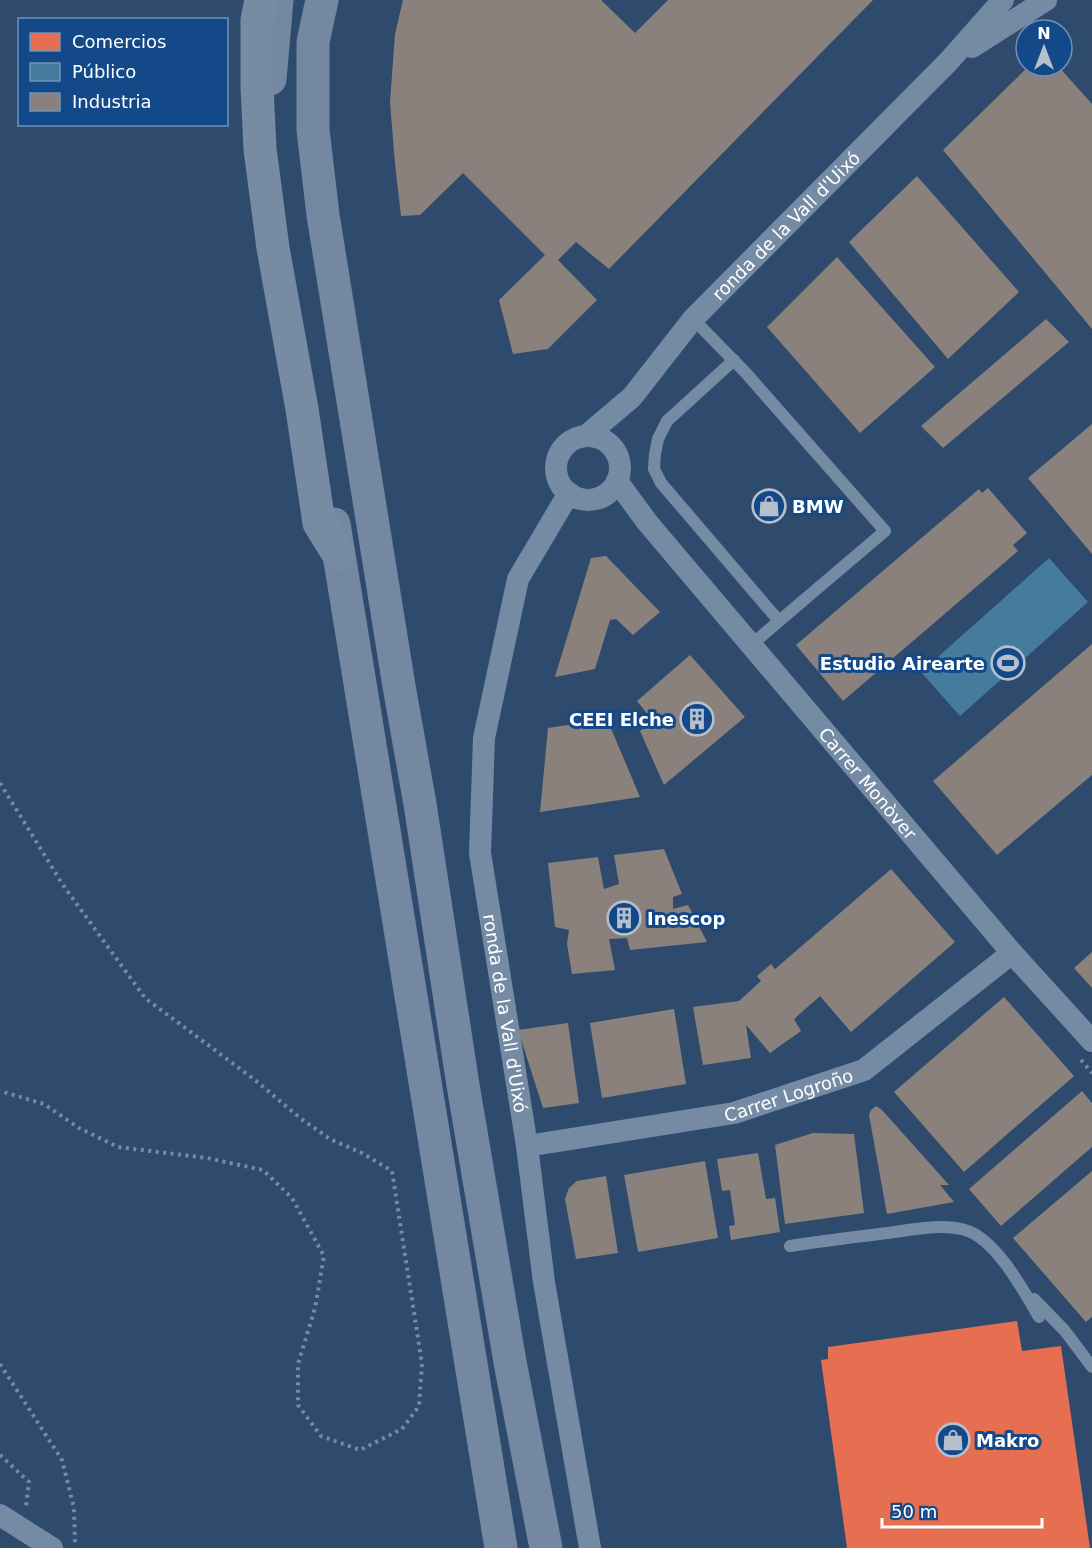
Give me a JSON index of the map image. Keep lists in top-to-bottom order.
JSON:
{
  "streets": {
    "street": ["ronda de la Vall d'Uixó", "Carrer Monòver", "Carrer Logroño"]
  },
  "crossings": [
    ["ronda de la Vall d'Uixó", "Carrer Monòver"],
    ["ronda de la Vall d'Uixó", "Carrer Logroño"],
    ["Carrer Monòver", "Carrer Logroño"]
  ],
  "places": {
    "shop": ["BMW", "Makro"],
    "sports": ["Estudio Airearte"],
    "building": ["CEEI Elche", "Inescop"]
  },
  "legend": ["Comercios", "Público", "Industria"],
  "scale_bar": "50 m",
  "north": "top"
}
